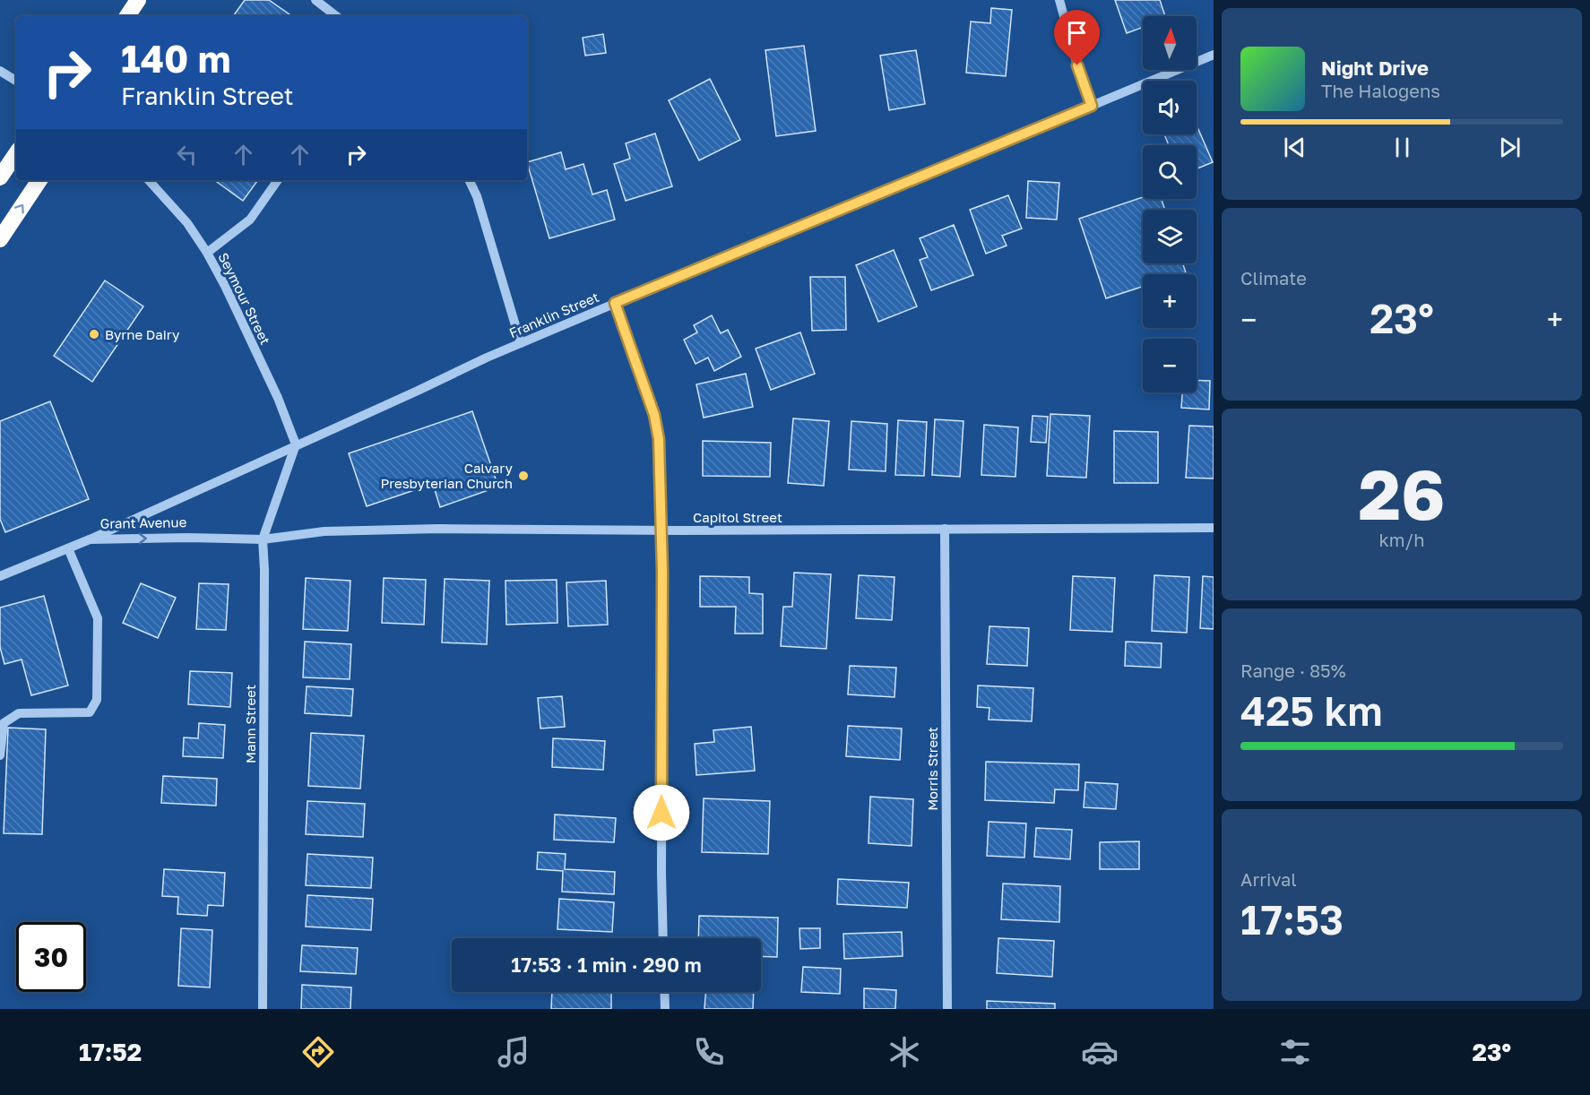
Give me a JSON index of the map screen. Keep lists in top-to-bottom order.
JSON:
{
  "streets": {
    "street": [
      "Seymour Street",
      "Franklin Street",
      "Capitol Street",
      "Grant Avenue",
      "Mann Street",
      "Morris Street"
    ]
  },
  "crossings": [
    ["Seymour Street", "Franklin Street"],
    ["Seymour Street", "Mann Street"],
    ["Franklin Street", "Grant Avenue"],
    ["Franklin Street", "Mann Street"],
    ["Capitol Street", "Grant Avenue"],
    ["Capitol Street", "Mann Street"],
    ["Capitol Street", "Morris Street"],
    ["Grant Avenue", "Mann Street"]
  ],
  "one_way": ["Grant Avenue"],
  "places": ["Byrne Dairy", "Calvary Presbyterian Church"],
  "north": "top",
  "page": {
    "map_buttons": ["+", "−"],
    "turn": ["140 m", "Franklin Street"],
    "song": ["Night Drive", "The Halogens"],
    "tile": [
      "Climate",
      ["26", "km/h"],
      ["Range · 85%", "425 km"],
      ["Arrival", "17:53"]
    ],
    "heat": ["−", "23°", "+"],
    "limit": "30",
    "trip": "17:53 · 1 min · 290 m",
    "tabs": ["17:52", "23°"]
  }
}
